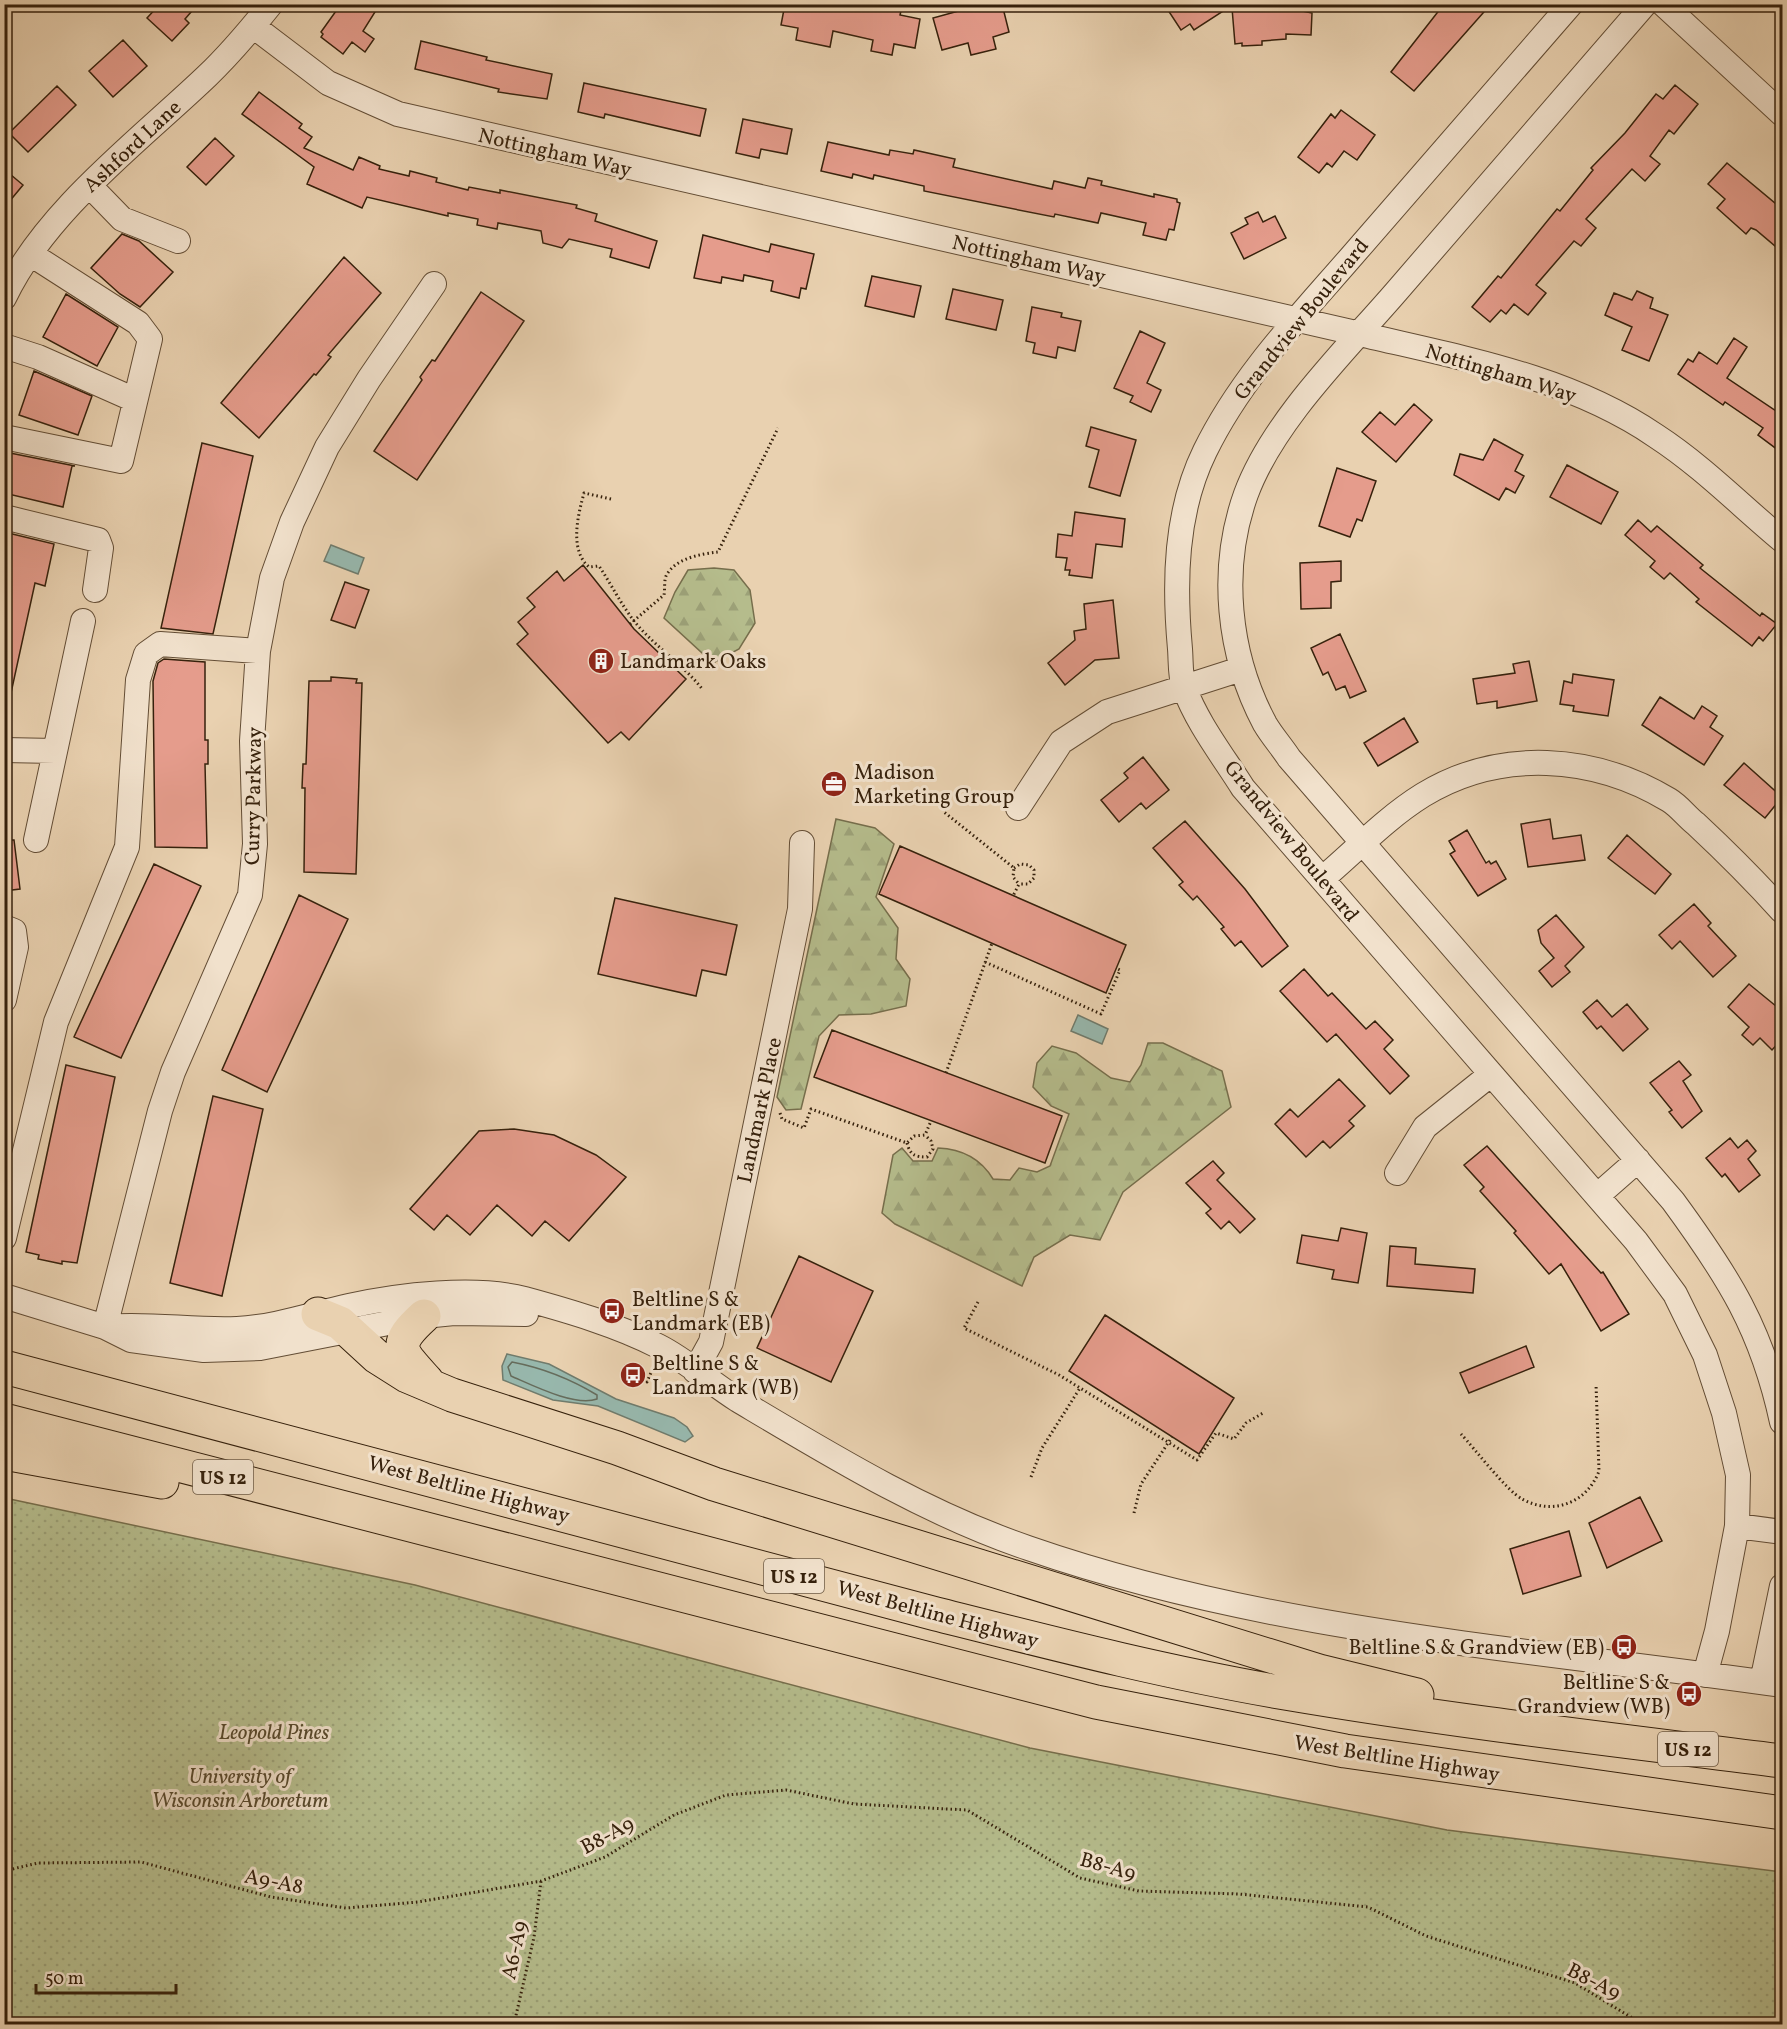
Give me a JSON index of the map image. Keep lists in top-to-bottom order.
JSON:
{
  "streets": {
    "highway": ["US 12", "West Beltline Highway"],
    "street": [
      "Ashford Lane",
      "Nottingham Way",
      "Grandview Boulevard",
      "Curry Parkway",
      "Landmark Place"
    ],
    "path": ["B8-A9", "A9-A8", "A6-A9"]
  },
  "crossings": [
    ["Ashford Lane", "Nottingham Way"],
    ["Nottingham Way", "Grandview Boulevard"],
    ["B8-A9", "A9-A8"],
    ["B8-A9", "A6-A9"],
    ["A9-A8", "A6-A9"]
  ],
  "parks": ["Leopold Pines", "University of Wisconsin Arboretum"],
  "places": {
    "building": ["Landmark Oaks"],
    "office": ["Madison Marketing Group"],
    "bus stop": [
      "Beltline S & Landmark (EB)",
      "Beltline S & Landmark (WB)",
      "Beltline S & Grandview (EB)",
      "Beltline S & Grandview (WB)"
    ]
  },
  "scale_bar": "50 m"
}
